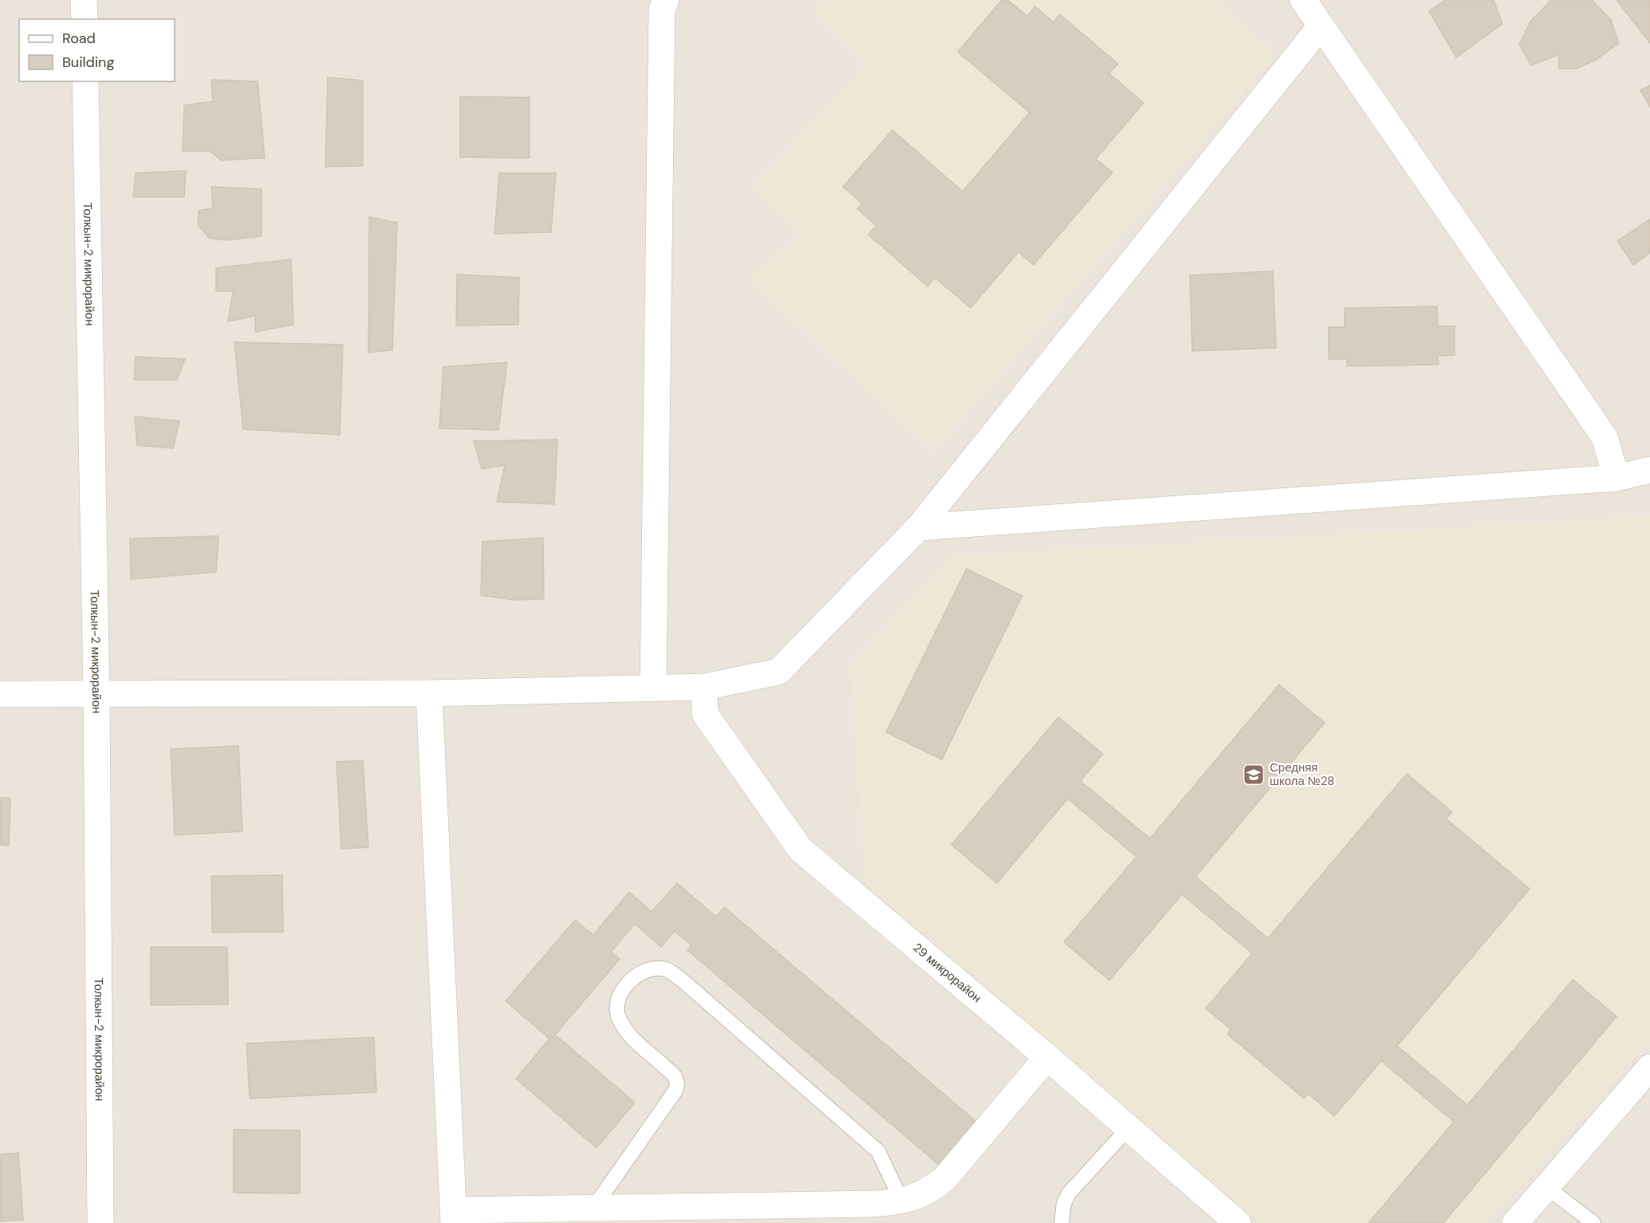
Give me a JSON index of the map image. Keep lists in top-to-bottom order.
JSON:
{
  "streets": {
    "street": ["Толкын-2 микрорайон", "29 микрорайон"]
  },
  "places": {
    "school or university": ["Средняя школа №28"]
  },
  "legend": ["Road", "Building"]
}
